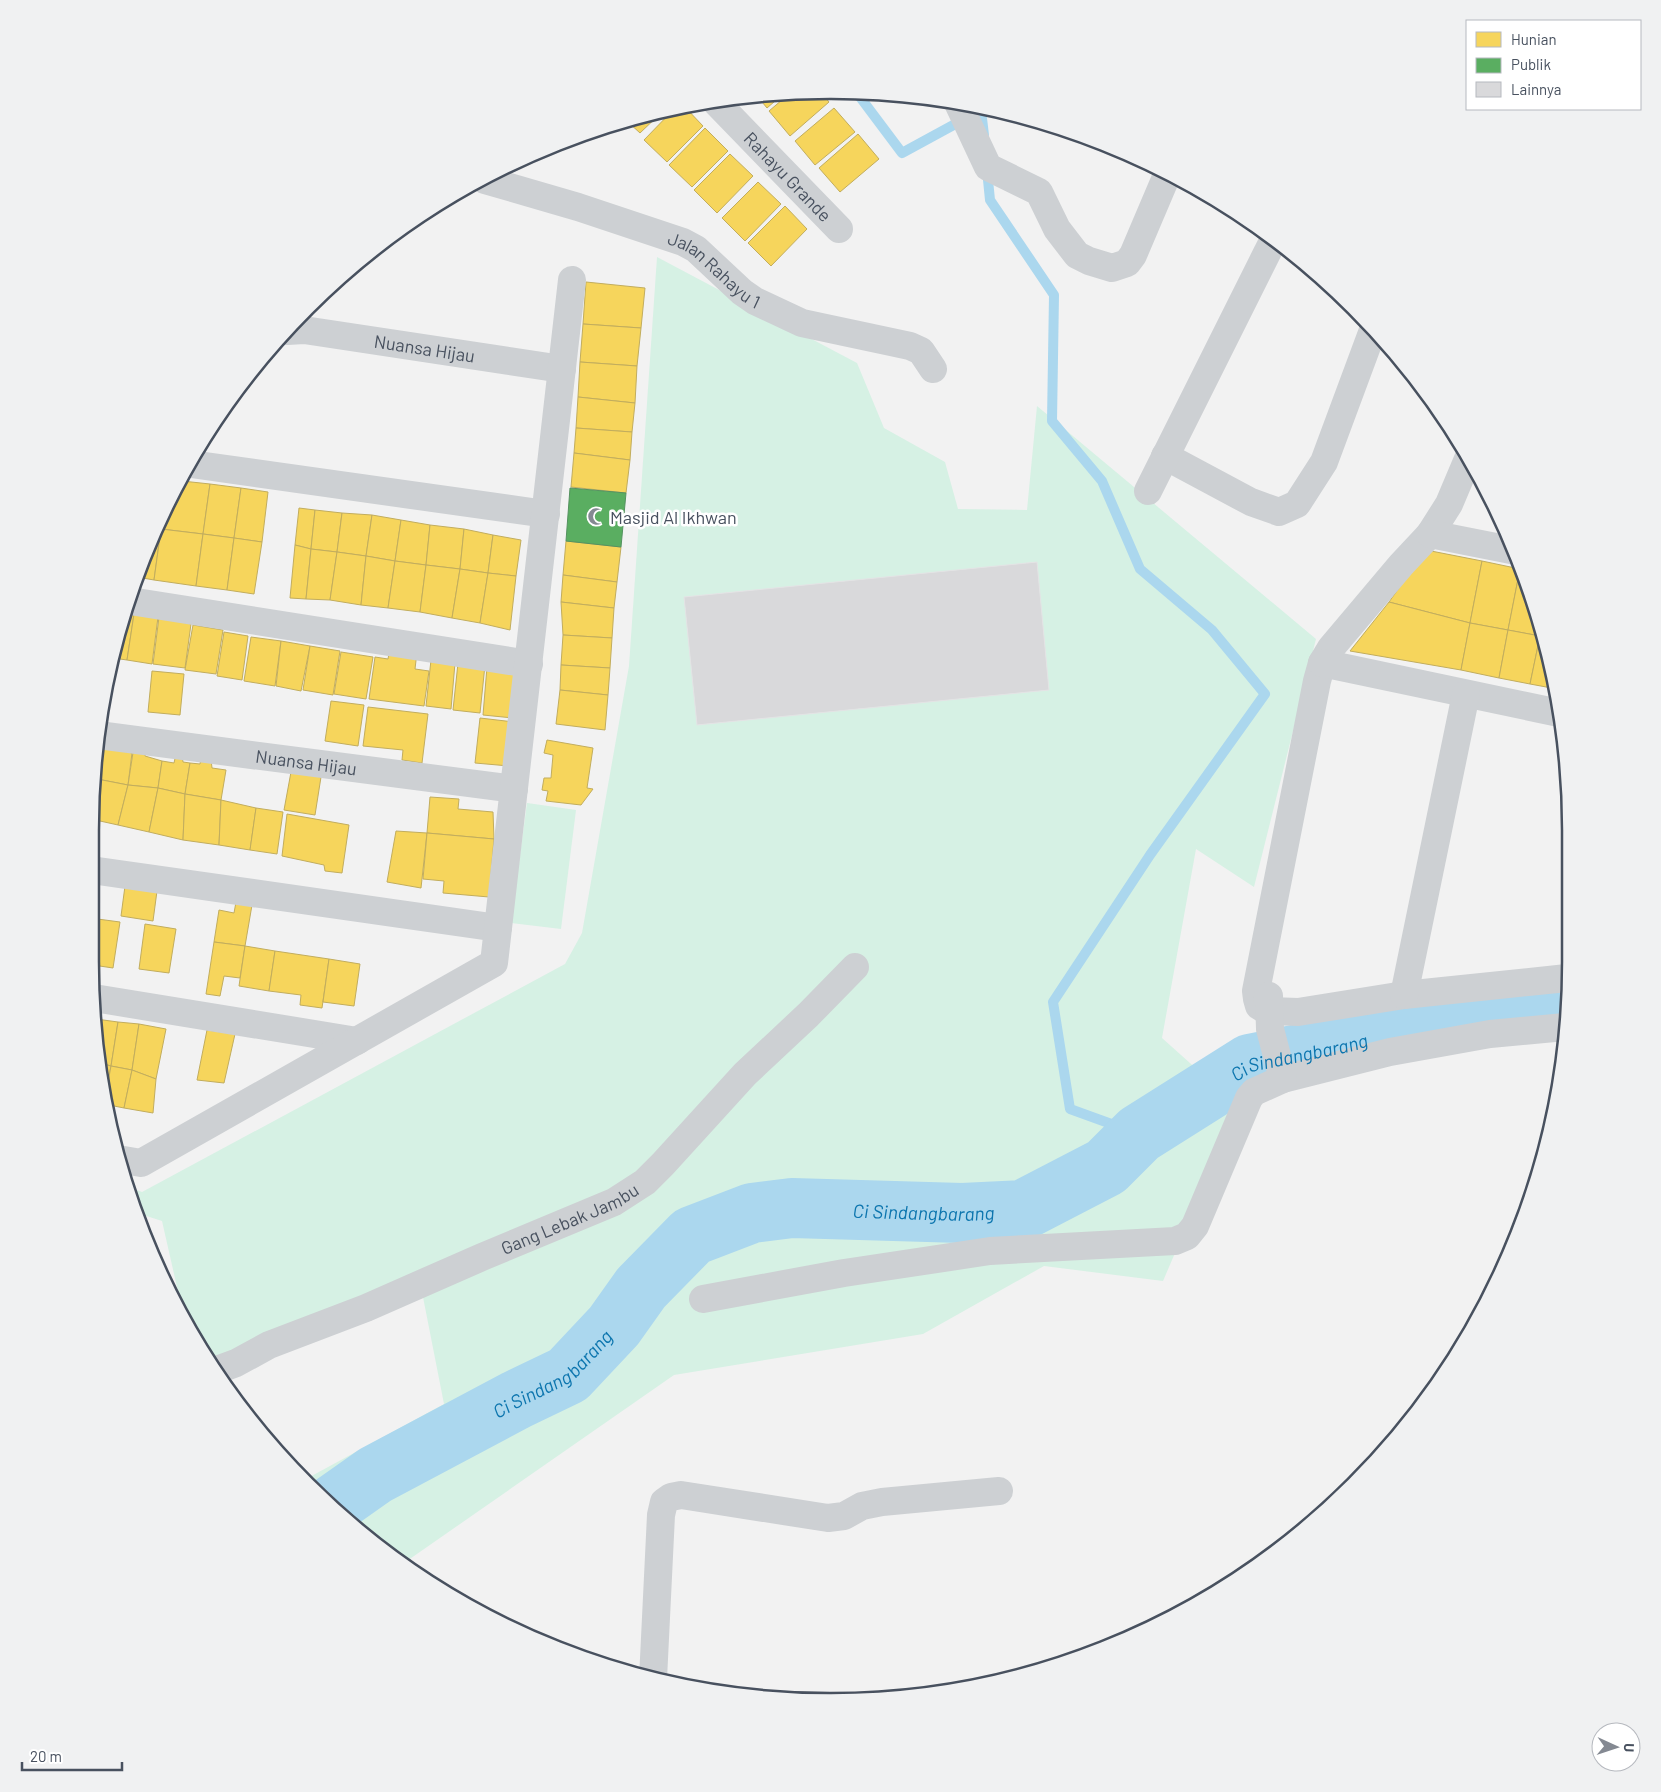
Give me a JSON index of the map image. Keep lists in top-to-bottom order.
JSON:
{
  "streets": {
    "street": [
      "Rahayu Grande",
      "Jalan Rahayu 1",
      "Nuansa Hijau",
      "Gang Lebak Jambu"
    ]
  },
  "water": ["Ci Sindangbarang"],
  "places": {
    "mosque": ["Masjid Al Ikhwan"]
  },
  "legend": ["Hunian", "Publik", "Lainnya"],
  "scale_bar": "20 m",
  "north": "right"
}
